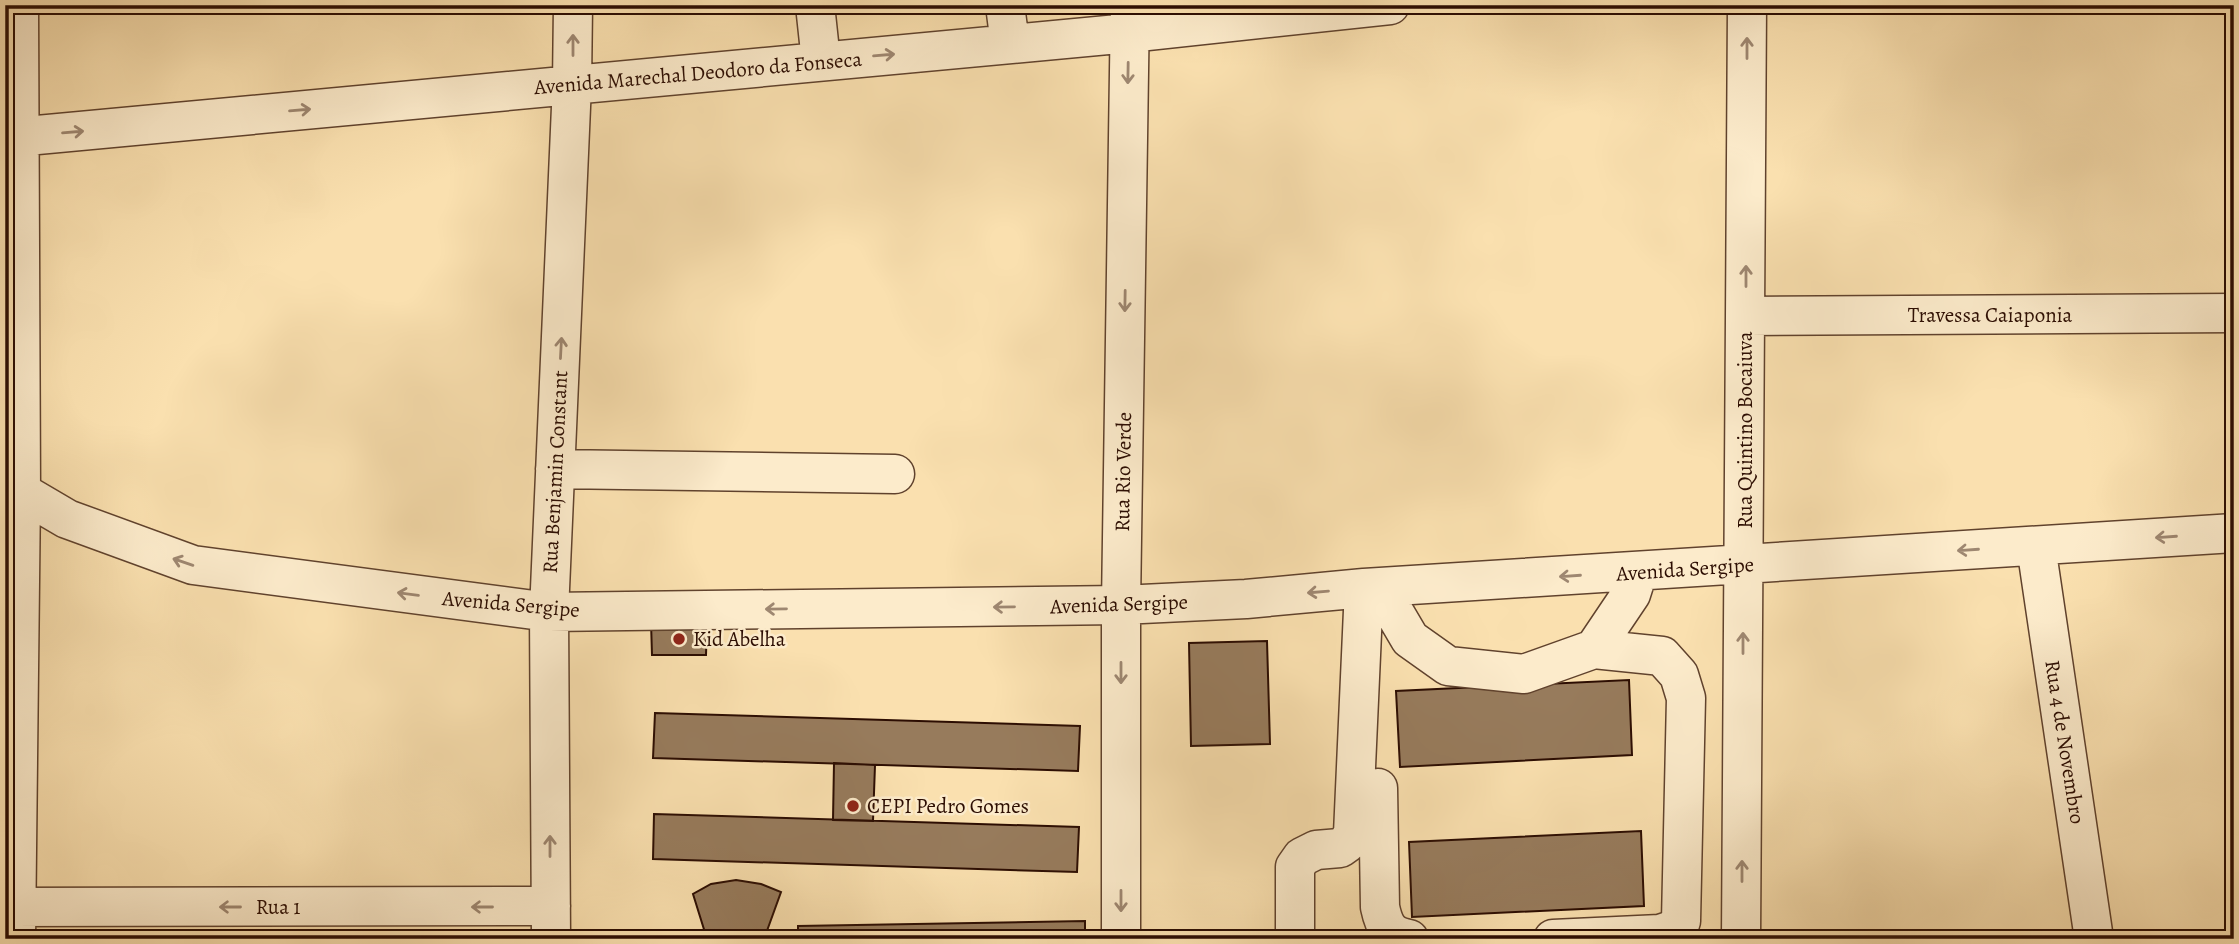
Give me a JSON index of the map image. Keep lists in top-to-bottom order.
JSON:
{
  "streets": {
    "street": [
      "Avenida Marechal Deodoro da Fonseca",
      "Travessa Caiaponia",
      "Rua Quintino Bocaiuva",
      "Rua Benjamin Constant",
      "Rua Rio Verde",
      "Avenida Sergipe",
      "Rua 4 de Novembro",
      "Rua 1"
    ]
  },
  "crossings": [
    ["Avenida Marechal Deodoro da Fonseca", "Rua Benjamin Constant"],
    ["Avenida Marechal Deodoro da Fonseca", "Rua Rio Verde"],
    ["Travessa Caiaponia", "Rua Quintino Bocaiuva"],
    ["Rua Quintino Bocaiuva", "Avenida Sergipe"],
    ["Rua Benjamin Constant", "Avenida Sergipe"],
    ["Rua Benjamin Constant", "Rua 1"],
    ["Rua Rio Verde", "Avenida Sergipe"],
    ["Avenida Sergipe", "Rua 4 de Novembro"]
  ],
  "one_way": [
    "Avenida Marechal Deodoro da Fonseca",
    "Rua Quintino Bocaiuva",
    "Rua Benjamin Constant",
    "Avenida Sergipe",
    "Rua 1"
  ],
  "places": ["Kid Abelha", "CEPI Pedro Gomes"]
}
